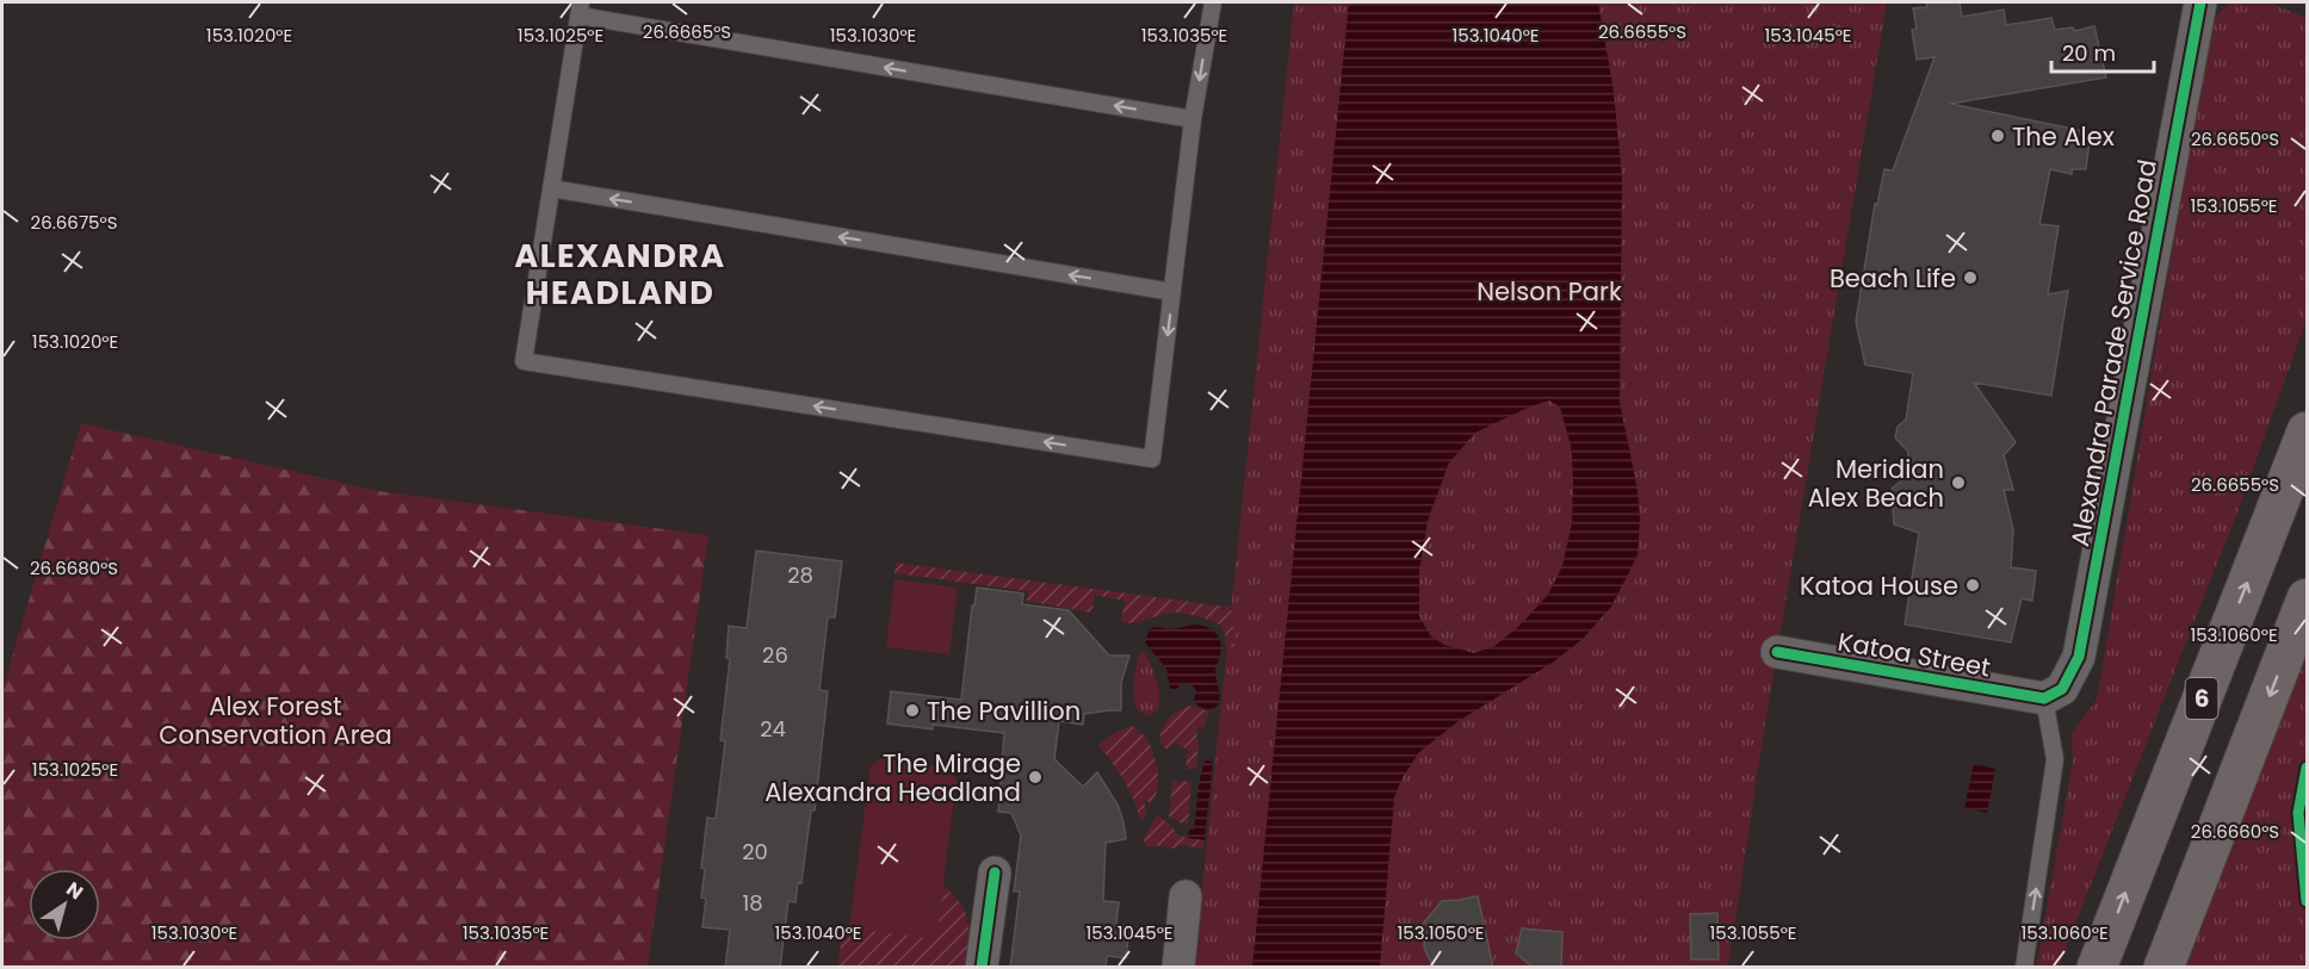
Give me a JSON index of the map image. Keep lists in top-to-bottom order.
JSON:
{
  "streets": {
    "main road": ["6"],
    "street": ["Alexandra Parade Service Road", "Katoa Street"]
  },
  "crossings": [
    ["Alexandra Parade Service Road", "Katoa Street"]
  ],
  "districts": ["ALEXANDRA HEADLAND"],
  "parks": ["Nelson Park", "Alex Forest Conservation Area"],
  "places": [
    "The Alex",
    "Beach Life",
    "Meridian Alex Beach",
    "Katoa House",
    "The Pavillion",
    "The Mirage Alexandra Headland"
  ],
  "house_numbers": [
    "28",
    "26",
    "24",
    "20",
    "18"
  ],
  "scale_bar": "20 m",
  "north": "top right",
  "coordinates": [
    "26.6655°S",
    "26.6665°S",
    "153.1020°E",
    "153.1025°E",
    "153.1030°E",
    "153.1035°E",
    "153.1040°E",
    "153.1045°E",
    "26.6650°S",
    "153.1055°E",
    "26.6675°S",
    "26.6680°S",
    "153.1060°E",
    "26.6660°S",
    "153.1050°E"
  ]
}
